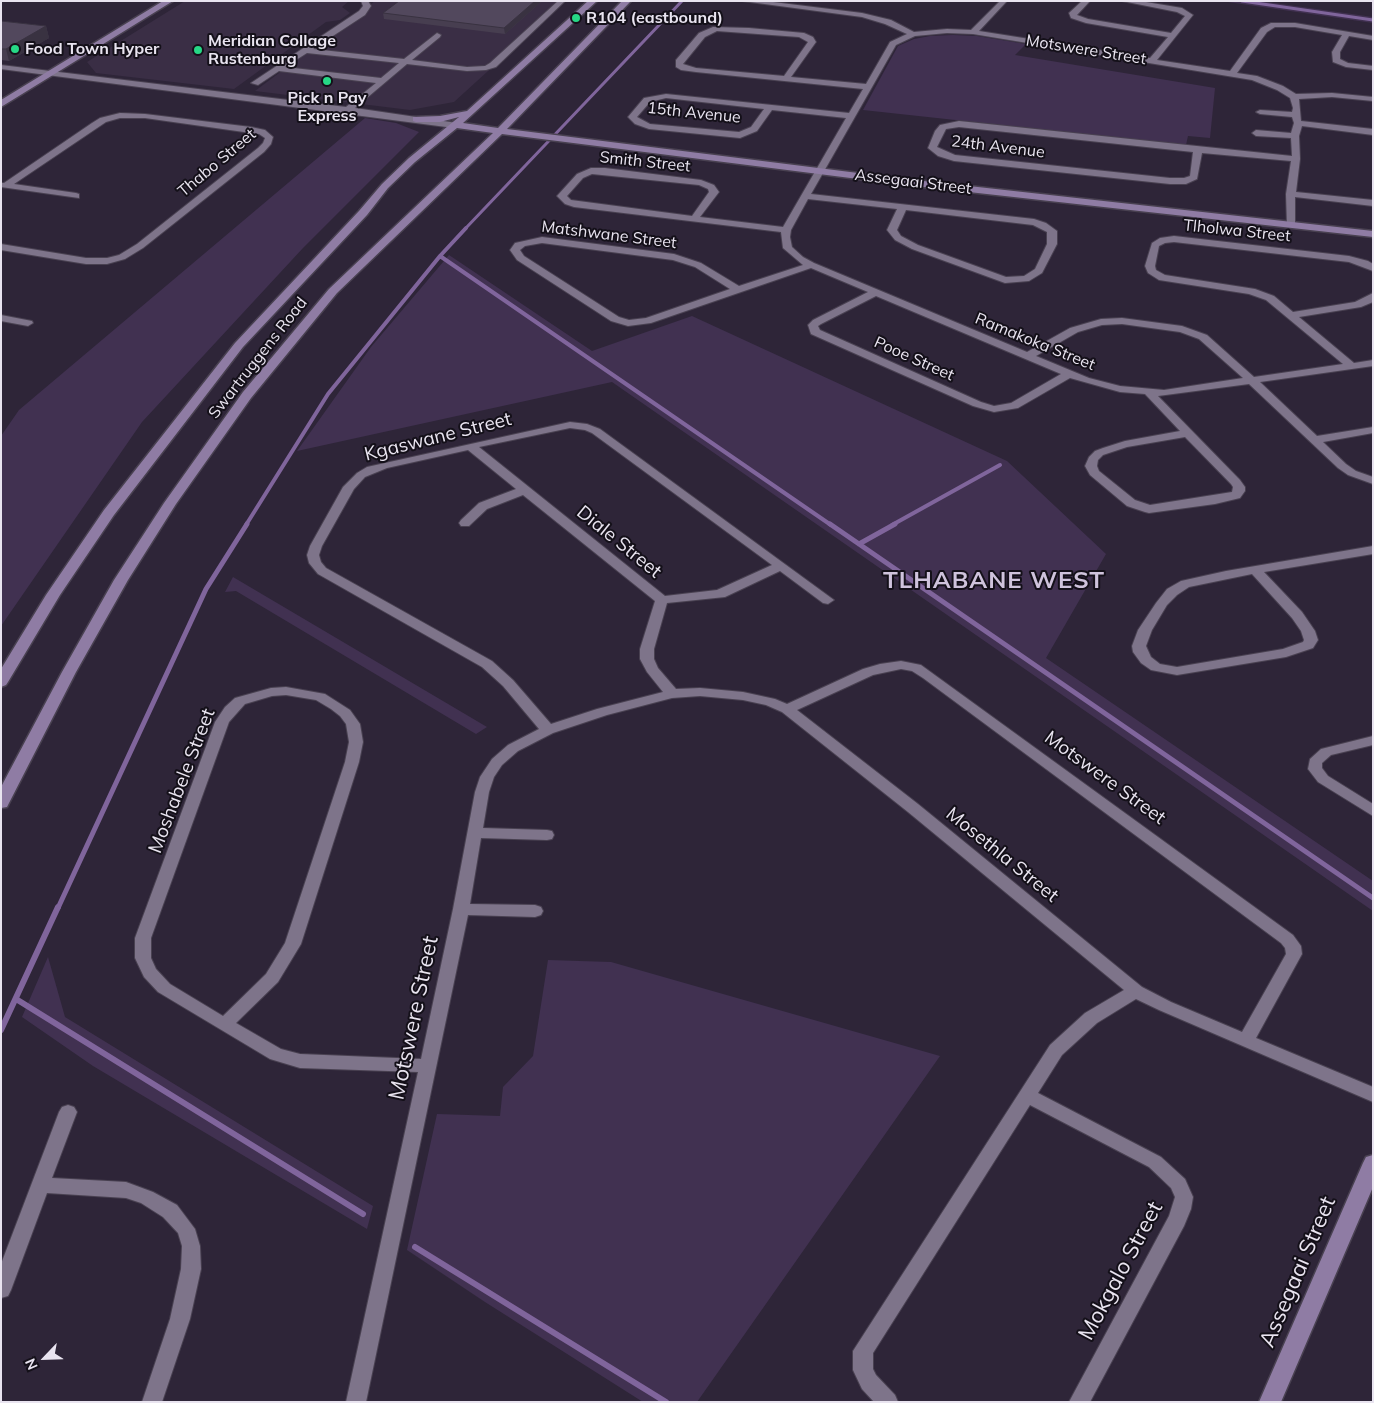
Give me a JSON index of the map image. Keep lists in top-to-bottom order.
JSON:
{
  "streets": {
    "main road": ["Assegaai Street", "Swartruggens Road"],
    "street": [
      "Motswere Street",
      "15th Avenue",
      "24th Avenue",
      "Smith Street",
      "Thabo Street",
      "Tlholwa Street",
      "Matshwane Street",
      "Ramakoka Street",
      "Pooe Street",
      "Kgaswane Street",
      "Diale Street",
      "Moshabele Street",
      "Mosethla Street",
      "Mokgalo Street"
    ]
  },
  "crossings": [
    ["Motswere Street", "15th Avenue"],
    ["Motswere Street", "Assegaai Street"],
    ["Motswere Street", "Kgaswane Street"],
    ["Motswere Street", "Moshabele Street"],
    ["Motswere Street", "Mosethla Street"],
    ["Smith Street", "Ramakoka Street"],
    ["Assegaai Street", "Swartruggens Road"],
    ["Tlholwa Street", "Ramakoka Street"],
    ["Matshwane Street", "Ramakoka Street"],
    ["Ramakoka Street", "Pooe Street"],
    ["Kgaswane Street", "Diale Street"],
    ["Diale Street", "Mosethla Street"]
  ],
  "districts": ["TLHABANE WEST"],
  "places": [
    "R104 (eastbound)",
    "Food Town Hyper",
    "Meridian Collage Rustenburg",
    "Pick n Pay Express"
  ],
  "north": "bottom left"
}
